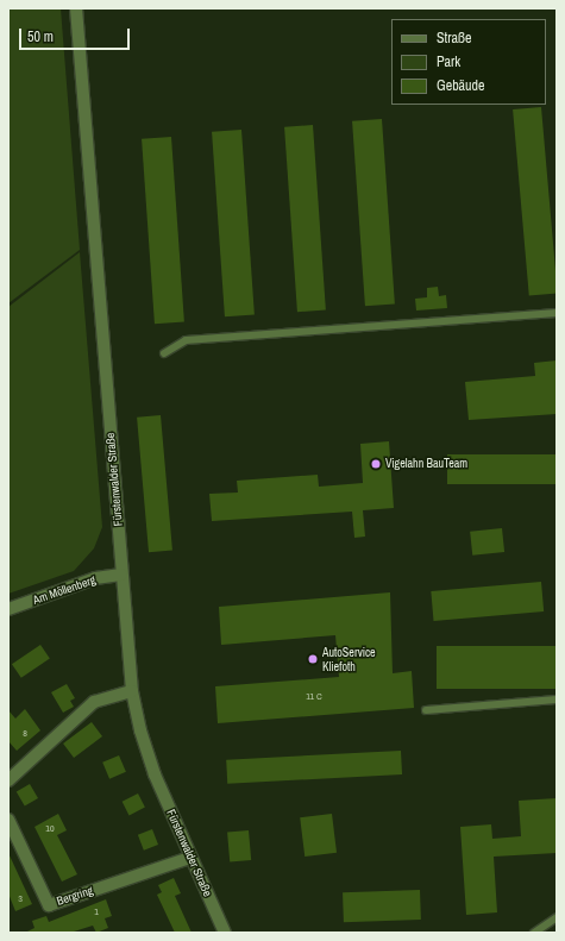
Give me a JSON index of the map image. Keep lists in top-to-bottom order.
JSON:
{
  "streets": {
    "street": ["Fürstenwalder Straße", "Am Möllenberg", "Bergring"]
  },
  "crossings": [
    ["Fürstenwalder Straße", "Am Möllenberg"],
    ["Fürstenwalder Straße", "Bergring"]
  ],
  "places": ["Vigelahn BauTeam", "AutoService Kliefoth"],
  "house_numbers": [
    "11 C",
    "8",
    "10",
    "3",
    "1"
  ],
  "legend": ["Straße", "Park", "Gebäude"],
  "scale_bar": "50 m"
}
